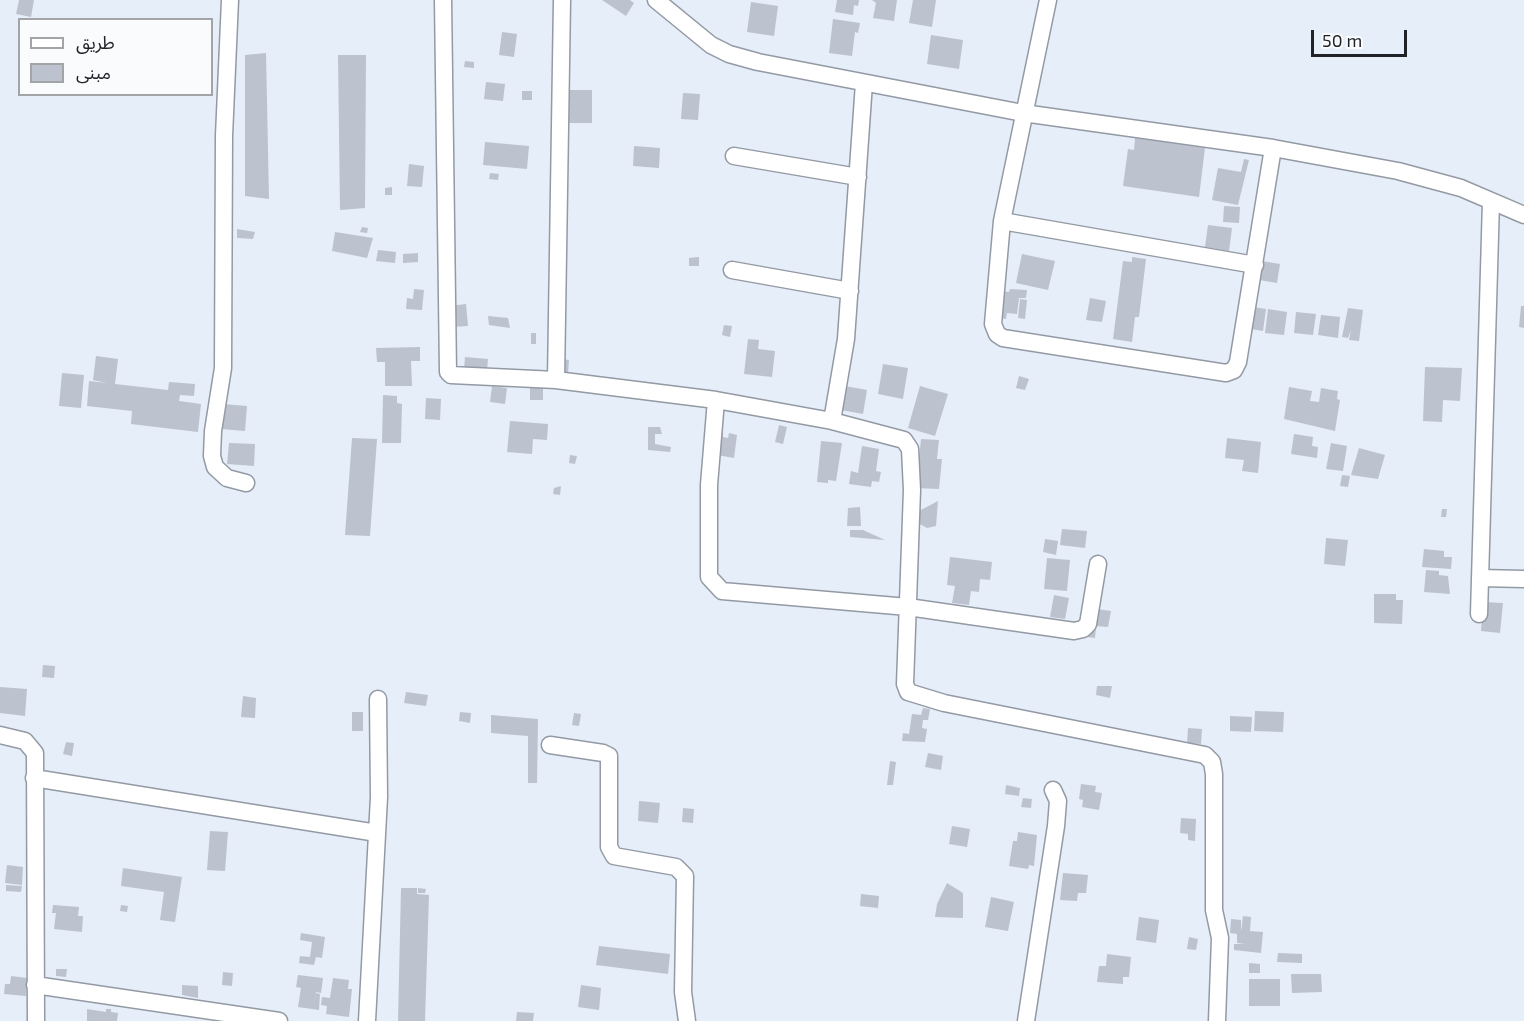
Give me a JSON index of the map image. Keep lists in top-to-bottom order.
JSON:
{
  "legend": ["طريق", "مبنى"],
  "scale_bar": "50 m"
}
